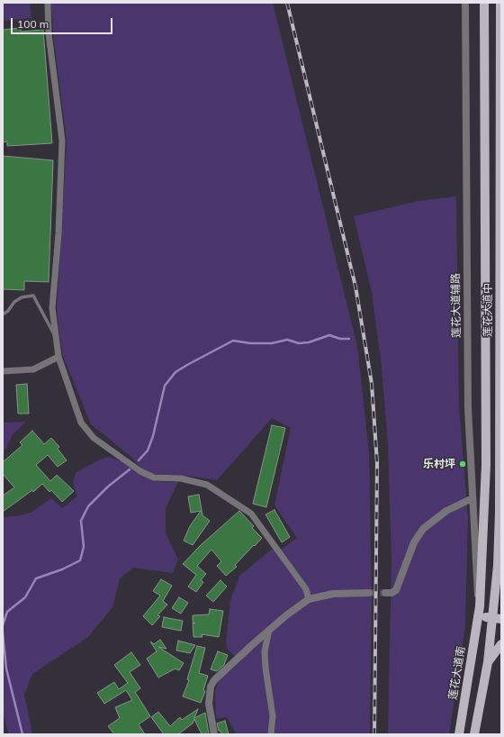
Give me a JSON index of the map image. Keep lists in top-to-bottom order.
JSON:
{
  "streets": {
    "main road": ["莲花大道中", "莲花大道南"],
    "street": ["莲花大道辅路"]
  },
  "crossings": [
    ["莲花大道辅路", "莲花大道中"],
    ["莲花大道中", "莲花大道南"]
  ],
  "places": ["乐村坪"],
  "scale_bar": "100 m"
}
